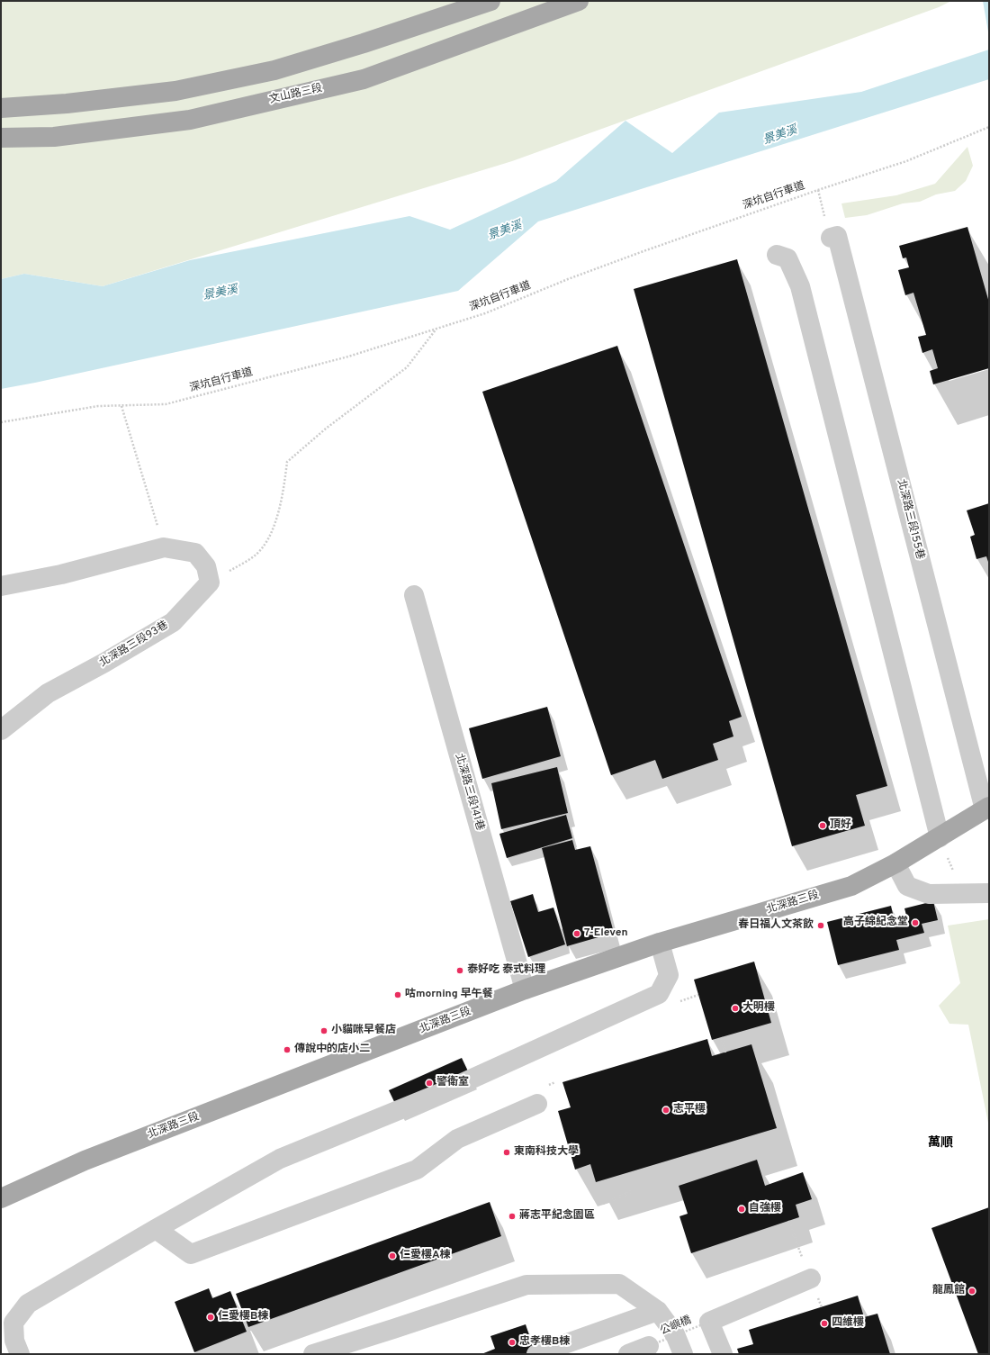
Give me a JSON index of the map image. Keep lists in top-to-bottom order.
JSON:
{
  "streets": {
    "main road": ["文山路三段", "北深路三段"],
    "street": ["北深路三段155巷", "北深路三段93巷", "北深路三段141巷"],
    "path": ["深坑自行車道", "公嶼橋"]
  },
  "crossings": [
    ["北深路三段155巷", "北深路三段"],
    ["北深路三段141巷", "北深路三段"]
  ],
  "districts": ["萬順"],
  "water": ["景美溪"],
  "places": [
    "頂好",
    "高子綿紀念堂",
    "春日福人文茶飲",
    "7-Eleven",
    "泰好吃 泰式料理",
    "咕morning 早午餐",
    "大明樓",
    "小貓咪早餐店",
    "傳說中的店小二",
    "警衛室",
    "志平樓",
    "東南科技大學",
    "自強樓",
    "蔣志平紀念園區",
    "仁愛樓A棟",
    "龍鳳館",
    "仁愛樓B棟",
    "四維樓",
    "忠孝樓B棟"
  ]
}
